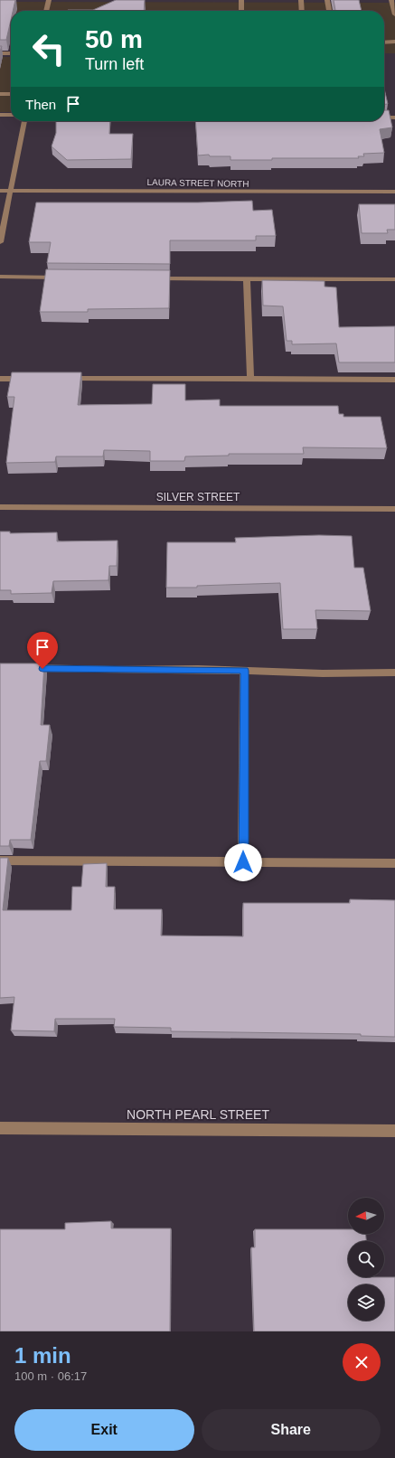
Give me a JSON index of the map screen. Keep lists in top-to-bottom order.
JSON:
{
  "streets": {
    "street": ["LAURA STREET NORTH", "SILVER STREET", "NORTH PEARL STREET"]
  },
  "north": "left",
  "page": {
    "turn": ["50 m", "Turn left"],
    "then": "Then",
    "heading": ["1 min", "100 m · 06:17"],
    "buttons": ["Exit", "Share"]
  }
}
